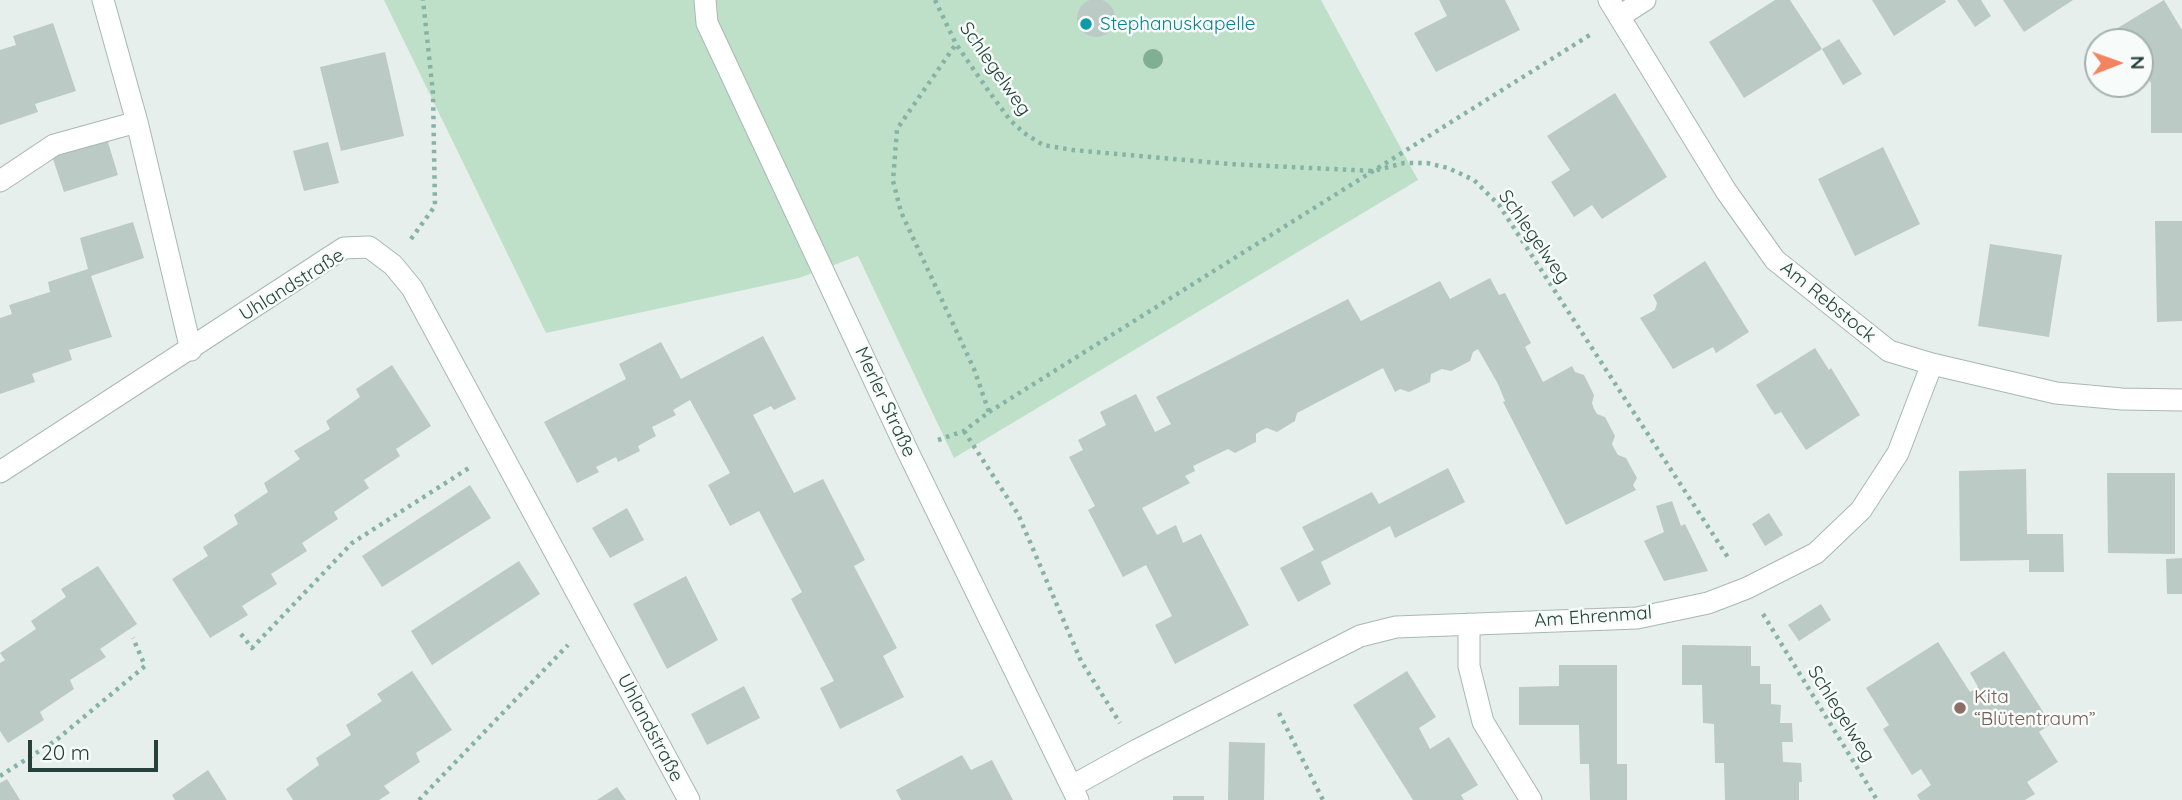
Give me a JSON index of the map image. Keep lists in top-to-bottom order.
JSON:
{
  "streets": {
    "street": [
      "Uhlandstraße",
      "Am Rebstock",
      "Merler Straße",
      "Am Ehrenmal"
    ],
    "path": ["Schlegelweg"]
  },
  "crossings": [
    ["Schlegelweg", "Am Ehrenmal"],
    ["Am Rebstock", "Am Ehrenmal"],
    ["Merler Straße", "Am Ehrenmal"]
  ],
  "places": ["Stephanuskapelle", "Kita “Blütentraum”"],
  "scale_bar": "20 m",
  "north": "right"
}
